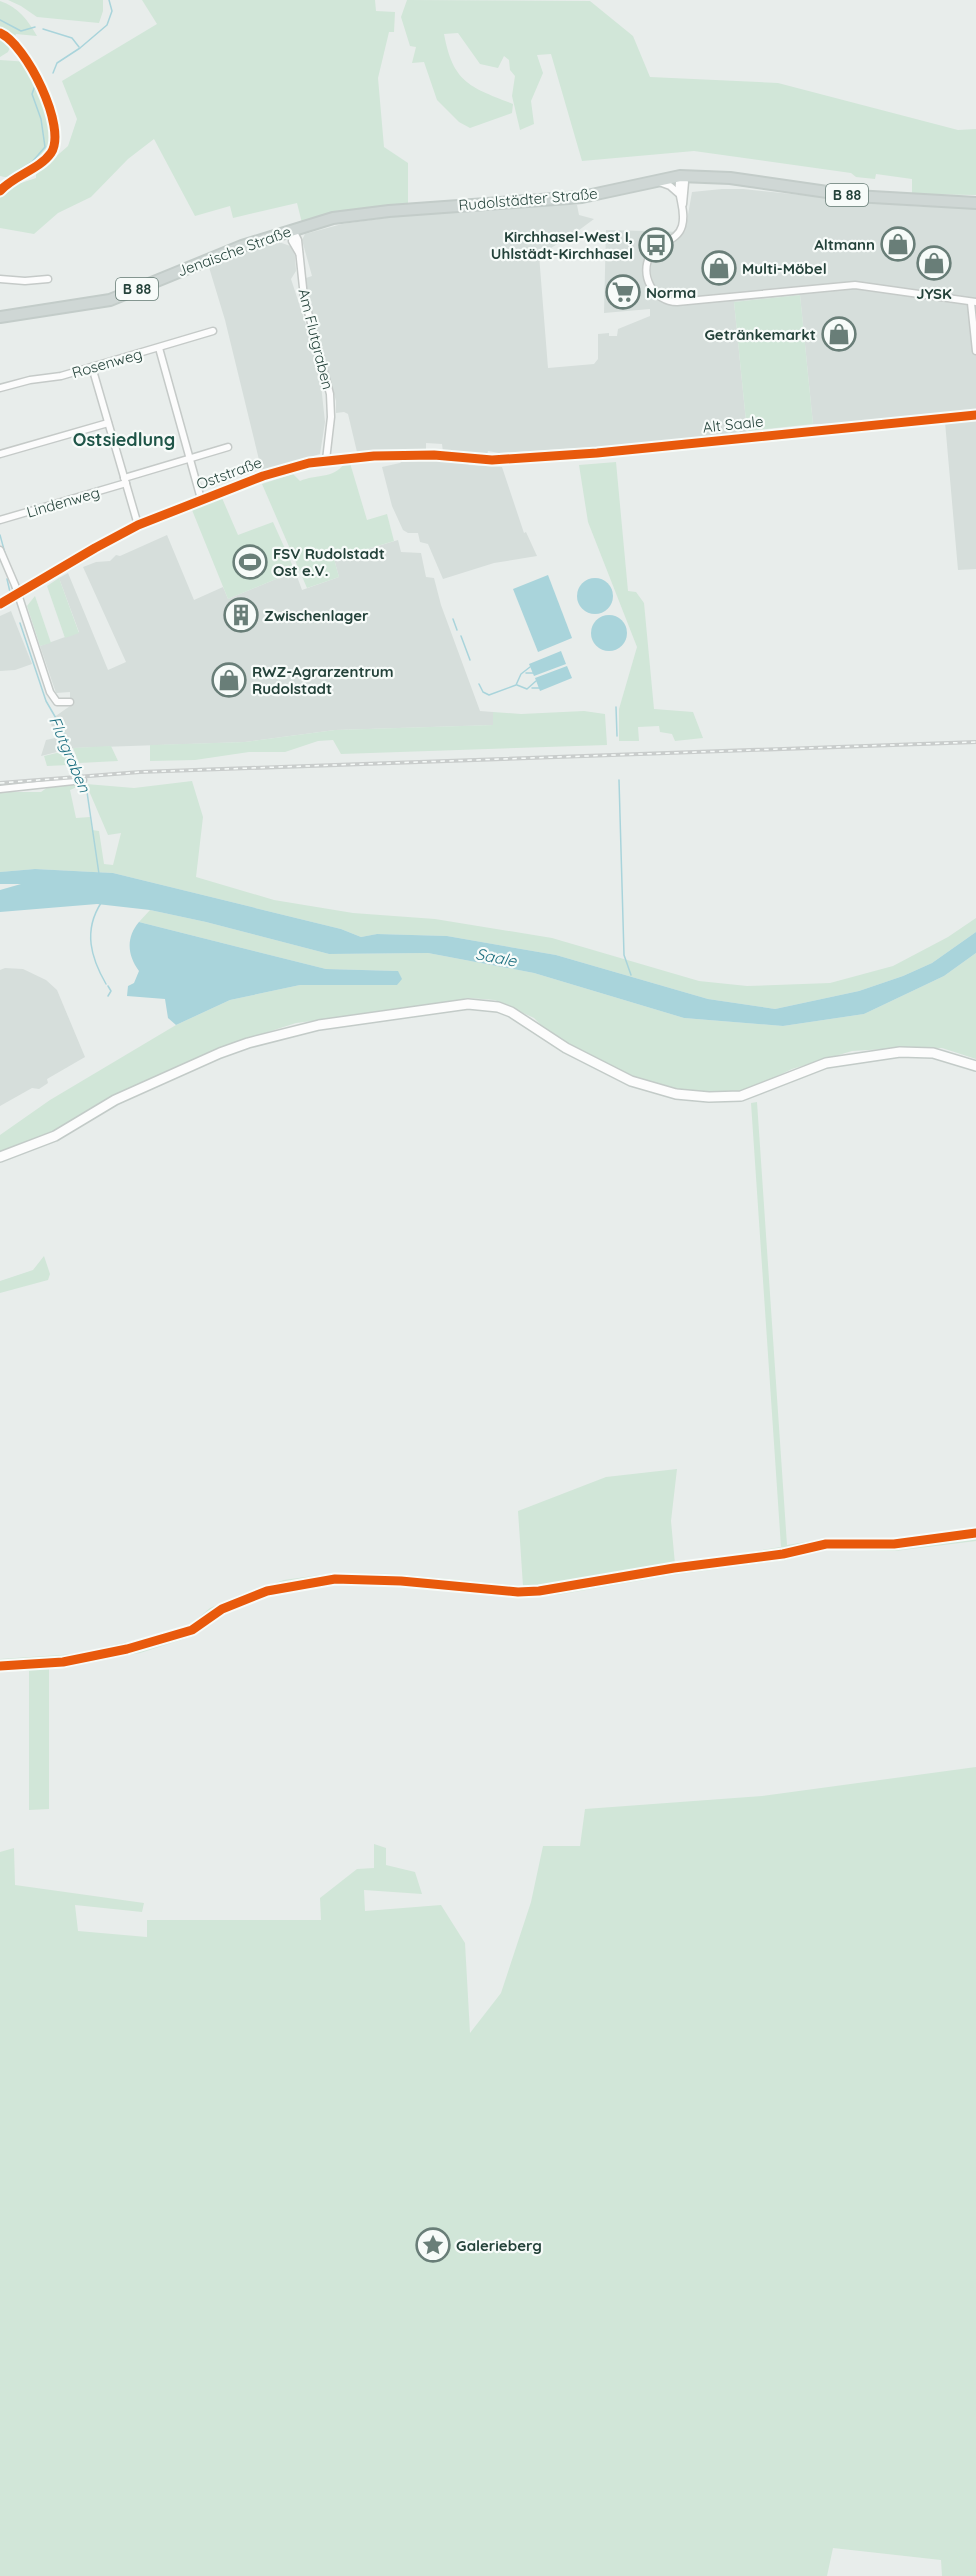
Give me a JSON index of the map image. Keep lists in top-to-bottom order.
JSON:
{
  "streets": {
    "main road": ["B 88", "Rudolstädter Straße", "Jenaische Straße"],
    "street": [
      "Am Flutgraben",
      "Rosenweg",
      "Alt Saale",
      "Oststraße",
      "Lindenweg"
    ]
  },
  "crossings": [
    ["Rudolstädter Straße", "Jenaische Straße"],
    ["Jenaische Straße", "Am Flutgraben"],
    ["Am Flutgraben", "Oststraße"],
    ["Alt Saale", "Oststraße"]
  ],
  "districts": ["Ostsiedlung"],
  "water": ["Flutgraben", "Saale"],
  "places": {
    "shop": [
      "Altmann",
      "JYSK",
      "Multi-Möbel",
      "Getränkemarkt",
      "RWZ-Agrarzentrum Rudolstadt"
    ],
    "bus stop": ["Kirchhasel-West I, Uhlstädt-Kirchhasel"],
    "supermarket": ["Norma"],
    "sports": ["FSV Rudolstadt Ost e.V."],
    "building": ["Zwischenlager"],
    "place": ["Galerieberg"]
  }
}
